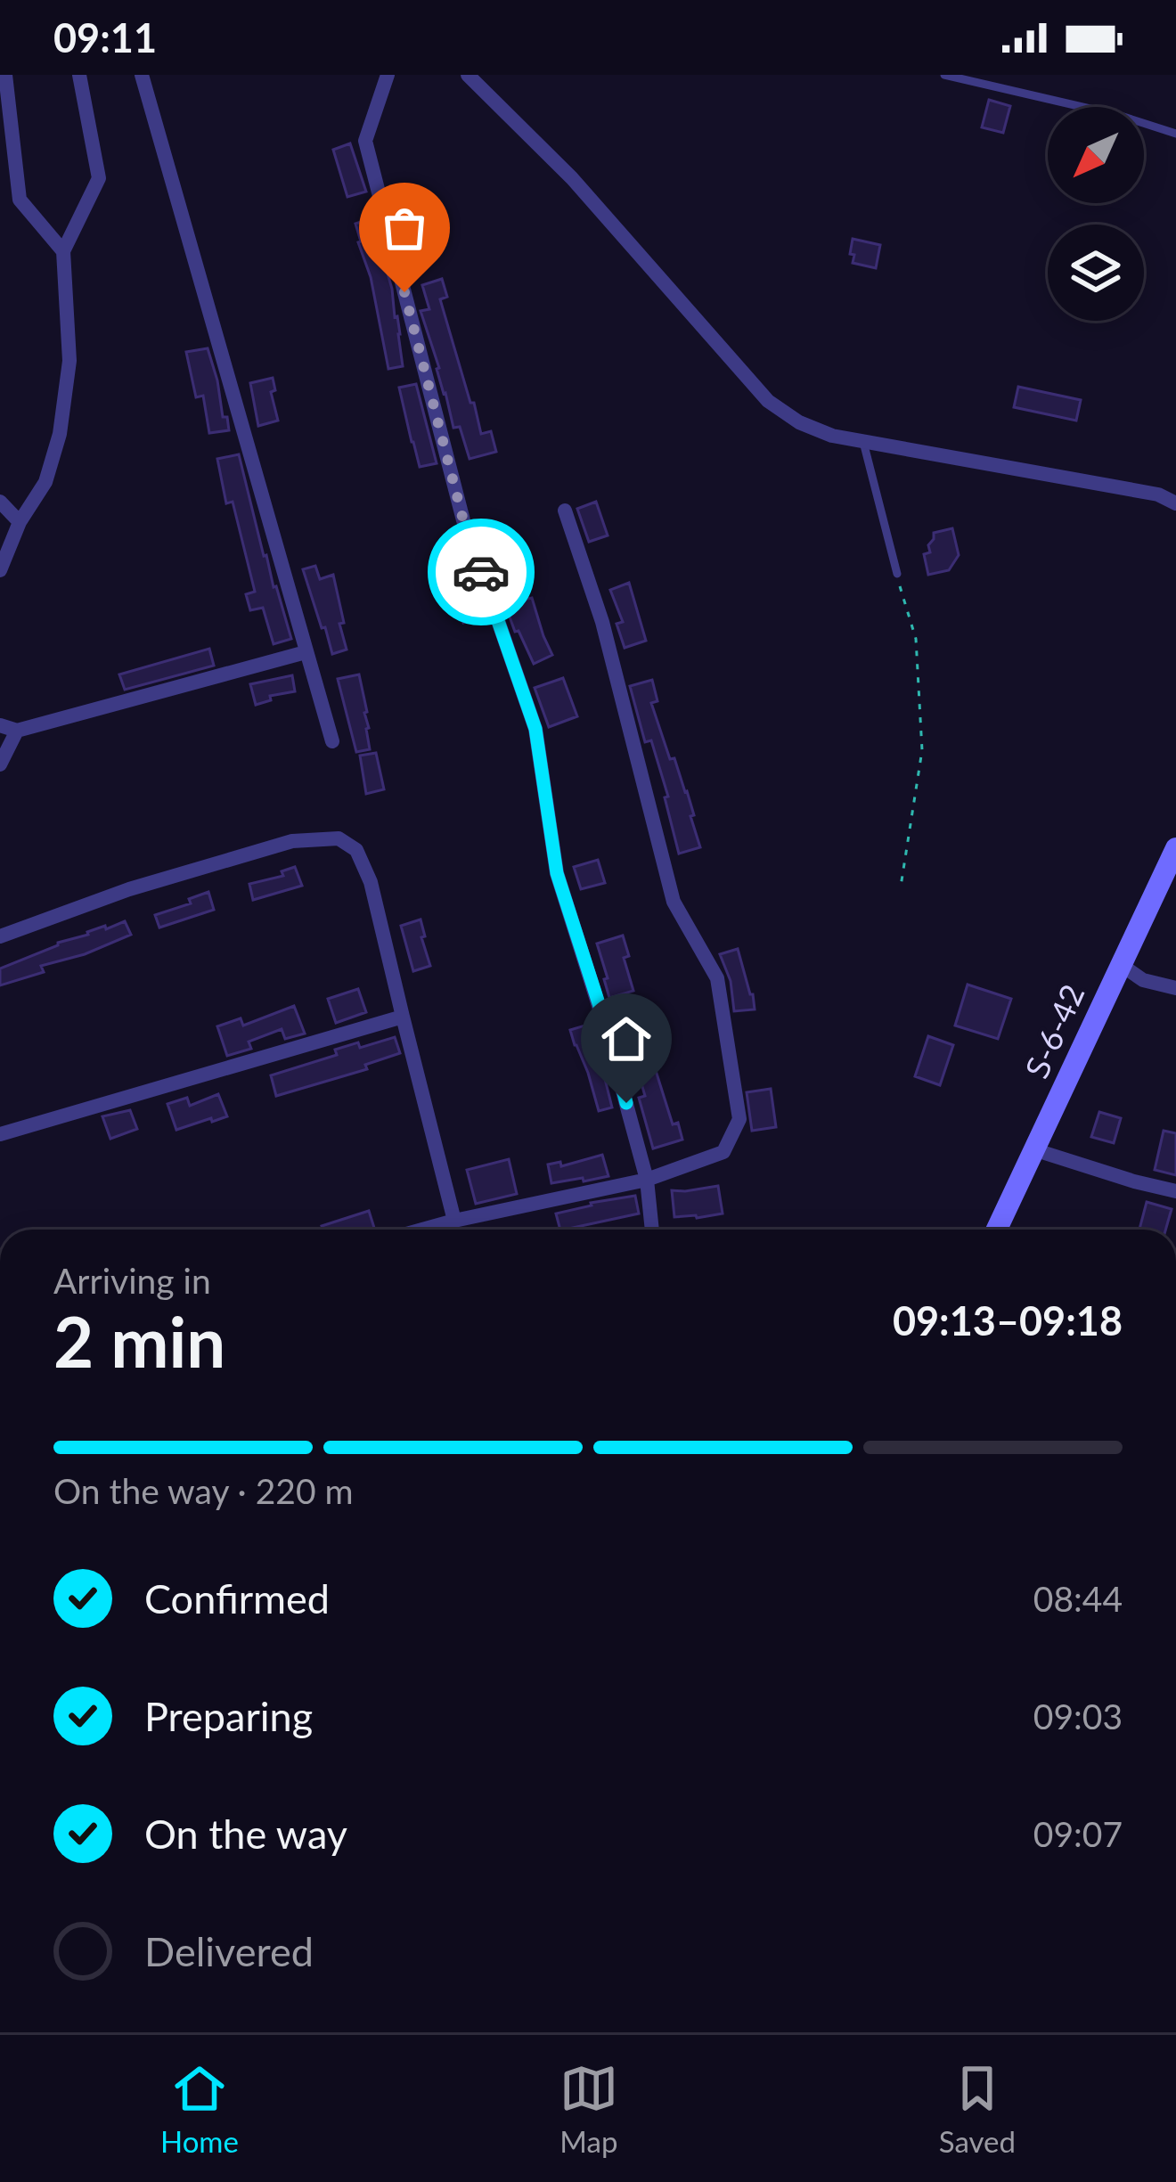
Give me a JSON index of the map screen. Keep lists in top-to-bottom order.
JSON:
{
  "streets": {
    "main road": ["Տ-6-42"]
  },
  "north": "bottom left",
  "page": {
    "status": "09:11",
    "heading": ["2 min", "Arriving in", "09:13–09:18"],
    "bar": "On the way · 220 m",
    "list": [
      ["Confirmed", "08:44"],
      ["Preparing", "09:03"],
      ["On the way", "09:07"],
      "Delivered"
    ],
    "tabs": ["Home", "Map", "Saved"]
  }
}
